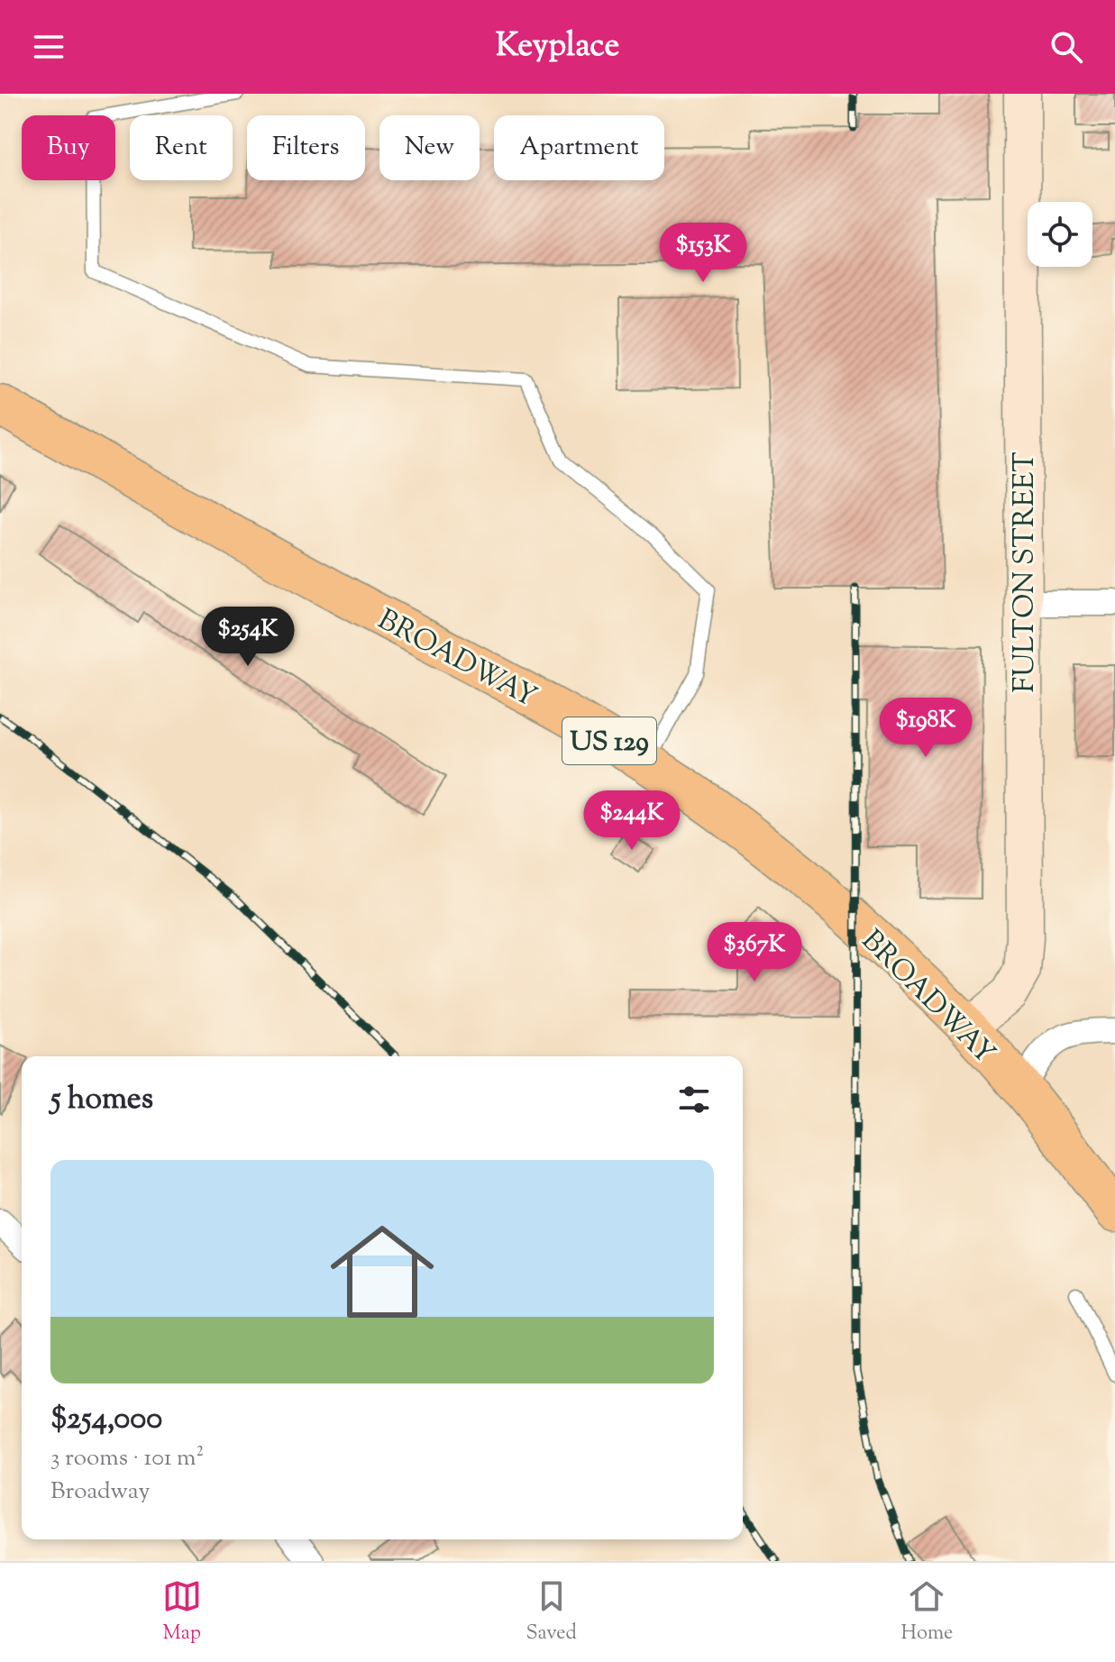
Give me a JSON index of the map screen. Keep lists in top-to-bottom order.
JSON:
{
  "streets": {
    "main road": ["BROADWAY", "US 129"],
    "street": ["FULTON STREET"]
  },
  "crossings": [
    ["FULTON STREET", "BROADWAY"]
  ],
  "page": {
    "header": "Keyplace",
    "chip": [
      "Buy",
      "Rent",
      "Filters",
      "New",
      "Apartment"
    ],
    "price": [
      "$153K",
      "$254K",
      "$198K",
      "$244K",
      "$367K"
    ],
    "heading": "5 homes",
    "list": [
      {
        "name": "$254,000",
        "note": "3 rooms · 101 m² · Broadway"
      }
    ],
    "tabs": ["Map", "Saved", "Home"]
  }
}
